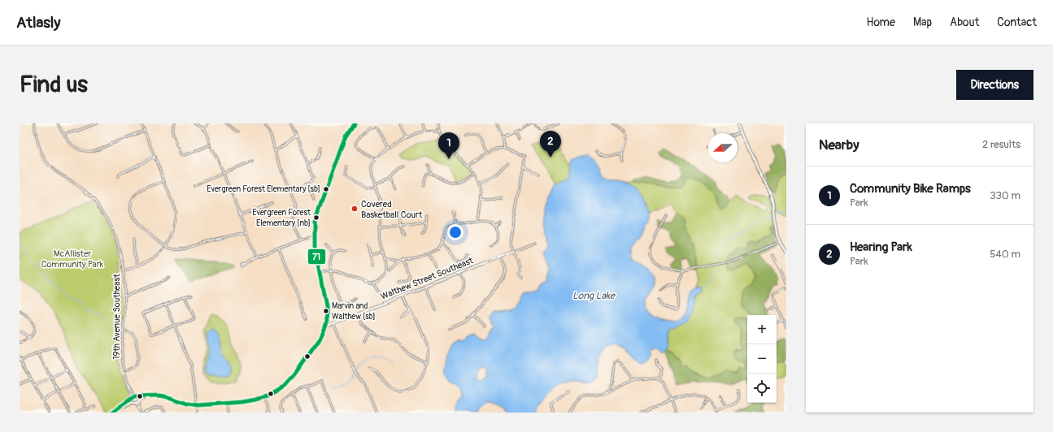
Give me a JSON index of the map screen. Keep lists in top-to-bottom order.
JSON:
{
  "streets": {
    "street": ["Walthew Street Southeast", "19th Avenue Southeast"]
  },
  "water": ["Long Lake"],
  "parks": ["McAllister Community Park"],
  "places": [
    "Evergreen Forest Elementary [sb]",
    "Covered Basketball Court",
    "Evergreen Forest Elementary [nb]",
    "Marvin and Walthew [sb]"
  ],
  "lines": ["transit line 71"],
  "north": "left",
  "page": {
    "header": "Atlasly",
    "nav": [
      "Home",
      "Map",
      "About",
      "Contact"
    ],
    "buttons": "Directions",
    "title": "Find us",
    "heading": ["Nearby", "2 results"],
    "pins": ["2", "1"],
    "list": [
      {
        "mark": "1",
        "name": "Community Bike Ramps",
        "note": "Park",
        "value": "330 m"
      },
      {
        "mark": "2",
        "name": "Hearing Park",
        "note": "Park",
        "value": "540 m"
      }
    ],
    "map_buttons": ["+", "−"]
  }
}
